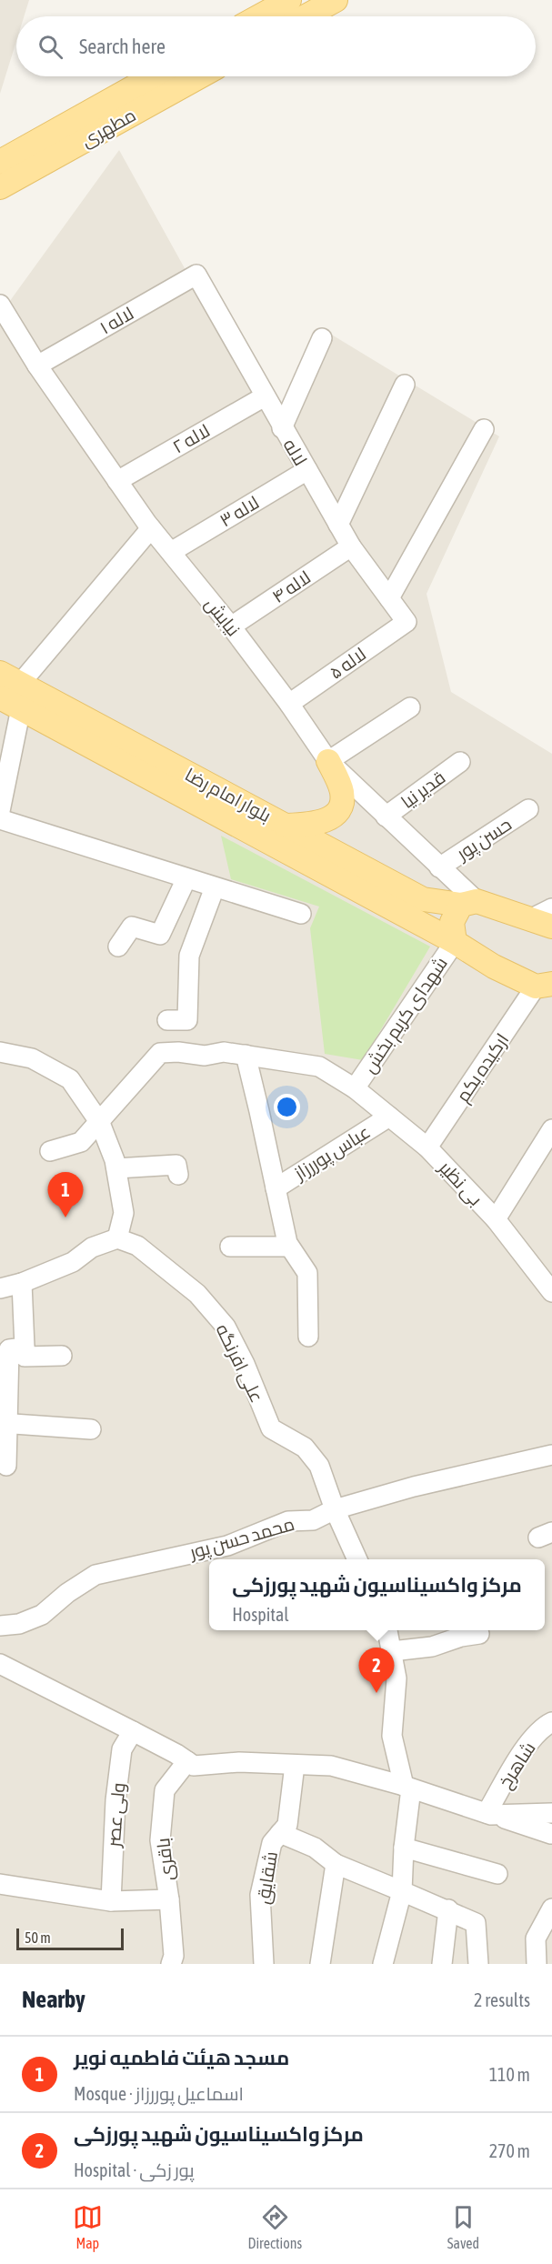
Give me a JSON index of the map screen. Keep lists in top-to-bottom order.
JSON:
{
  "streets": {
    "main road": ["مطهری", "بلوار امام رضا"],
    "street": [
      "لاله ۱",
      "لاله ۲",
      "لاله",
      "لاله ۳",
      "لاله ۴",
      "نیایش",
      "لاله ۵",
      "قدیر نیا",
      "حسن پور",
      "شهدای کریم بخش",
      "ارکیده یکم",
      "عباس پوررزاز",
      "بی نظیر",
      "علی افرنگه",
      "محمد حسن پور",
      "شاهرخ",
      "ولی عصر",
      "باقری",
      "شقایق"
    ]
  },
  "crossings": [
    ["لاله ۱", "لاله"],
    ["لاله ۱", "نیایش"],
    ["لاله ۲", "لاله"],
    ["لاله ۲", "نیایش"],
    ["لاله", "لاله ۳"],
    ["لاله", "لاله ۴"],
    ["لاله", "لاله ۵"],
    ["لاله ۳", "نیایش"],
    ["لاله ۴", "نیایش"],
    ["نیایش", "لاله ۵"],
    ["نیایش", "قدیر نیا"],
    ["نیایش", "بلوار امام رضا"],
    ["نیایش", "حسن پور"],
    ["بلوار امام رضا", "شهدای کریم بخش"],
    ["بلوار امام رضا", "ارکیده یکم"],
    ["شهدای کریم بخش", "بی نظیر"],
    ["ارکیده یکم", "بی نظیر"],
    ["عباس پوررزاز", "بی نظیر"],
    ["علی افرنگه", "محمد حسن پور"]
  ],
  "scale_bar": "50 m",
  "page": {
    "search": "Search here",
    "pins": ["1", "2"],
    "popup": ["مرکز واکسیناسیون شهید پورزکی", "Hospital"],
    "scale": "50 m",
    "heading": ["Nearby", "2 results"],
    "list": [
      {
        "mark": "1",
        "name": "مسجد هیئت فاطمیه نویر",
        "note": "Mosque · اسماعیل پوررزاز",
        "value": "110 m"
      },
      {
        "mark": "2",
        "name": "مرکز واکسیناسیون شهید پورزکی",
        "note": "Hospital · پور زکی",
        "value": "270 m"
      }
    ],
    "nav": ["Map", "Directions", "Saved"]
  }
}
